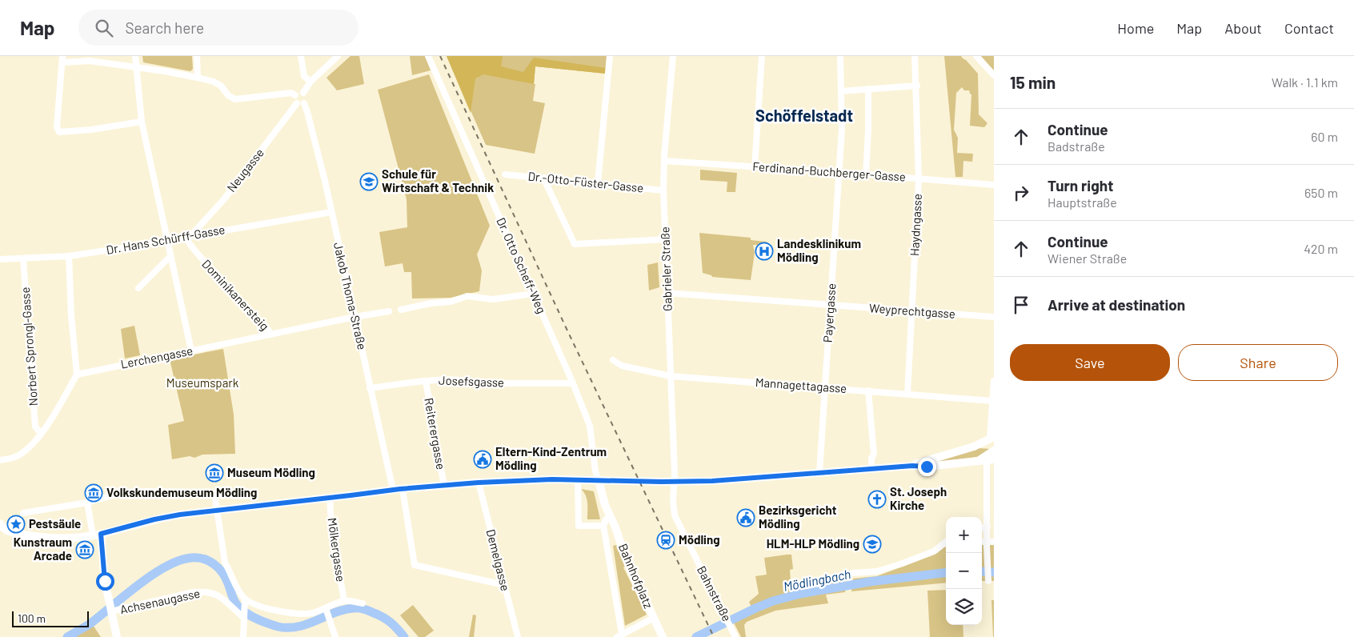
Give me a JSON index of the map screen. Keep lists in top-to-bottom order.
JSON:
{
  "streets": {
    "main road": ["Bahnhofplatz"],
    "street": [
      "Neugasse",
      "Ferdinand-Buchberger-Gasse",
      "Dr.-Otto-Füster-Gasse",
      "Haydngasse",
      "Dr. Hans Schürff-Gasse",
      "Dr. Otto Scheff-Weg",
      "Gabrieler Straße",
      "Dominikanersteig",
      "Jakob Thoma-Straße",
      "Weyprechtgasse",
      "Payergasse",
      "Norbert Sprongl-Gasse",
      "Lerchengasse",
      "Josefsgasse",
      "Mannagettagasse",
      "Reiterergasse",
      "Mölkergasse",
      "Demelgasse",
      "Bahnstraße",
      "Achsenaugasse"
    ]
  },
  "crossings": [
    ["Neugasse", "Dr. Hans Schürff-Gasse"],
    ["Neugasse", "Dominikanersteig"],
    ["Neugasse", "Jakob Thoma-Straße"],
    ["Ferdinand-Buchberger-Gasse", "Haydngasse"],
    ["Ferdinand-Buchberger-Gasse", "Gabrieler Straße"],
    ["Ferdinand-Buchberger-Gasse", "Payergasse"],
    ["Dr.-Otto-Füster-Gasse", "Gabrieler Straße"],
    ["Haydngasse", "Weyprechtgasse"],
    ["Haydngasse", "Mannagettagasse"],
    ["Dr. Hans Schürff-Gasse", "Dominikanersteig"],
    ["Dr. Hans Schürff-Gasse", "Jakob Thoma-Straße"],
    ["Dr. Hans Schürff-Gasse", "Norbert Sprongl-Gasse"],
    ["Dr. Otto Scheff-Weg", "Josefsgasse"],
    ["Dr. Otto Scheff-Weg", "Bahnhofplatz"],
    ["Gabrieler Straße", "Weyprechtgasse"],
    ["Gabrieler Straße", "Mannagettagasse"],
    ["Gabrieler Straße", "Bahnstraße"],
    ["Dominikanersteig", "Lerchengasse"],
    ["Jakob Thoma-Straße", "Lerchengasse"],
    ["Jakob Thoma-Straße", "Josefsgasse"],
    ["Weyprechtgasse", "Payergasse"],
    ["Payergasse", "Mannagettagasse"],
    ["Josefsgasse", "Reiterergasse"]
  ],
  "districts": ["Schöffelstadt"],
  "water": ["Mödlingbach"],
  "parks": ["Museumspark"],
  "places": {
    "school or university": ["Schule für Wirtschaft & Technik", "HLM-HLP Mödling"],
    "hospital": ["Landesklinikum Mödling"],
    "public building": ["Eltern-Kind-Zentrum Mödling", "Bezirksgericht Mödling"],
    "museum": ["Museum Mödling", "Volkskundemuseum Mödling", "Kunstraum Arcade"],
    "church": ["St. Joseph Kirche"],
    "place": ["Pestsäule"],
    "station": ["Mödling"]
  },
  "scale_bar": "100 m",
  "page": {
    "header": "Map",
    "search": "Search here",
    "nav": [
      "Home",
      "Map",
      "About",
      "Contact"
    ],
    "heading": ["15 min", "Walk · 1.1 km"],
    "list": [
      ["Continue", "Badstraße", "60 m"],
      ["Turn right", "Hauptstraße", "650 m"],
      ["Continue", "Wiener Straße", "420 m"],
      "Arrive at destination"
    ],
    "buttons": ["Save", "Share"],
    "map_buttons": ["+", "−"],
    "scale": "100 m"
  }
}
